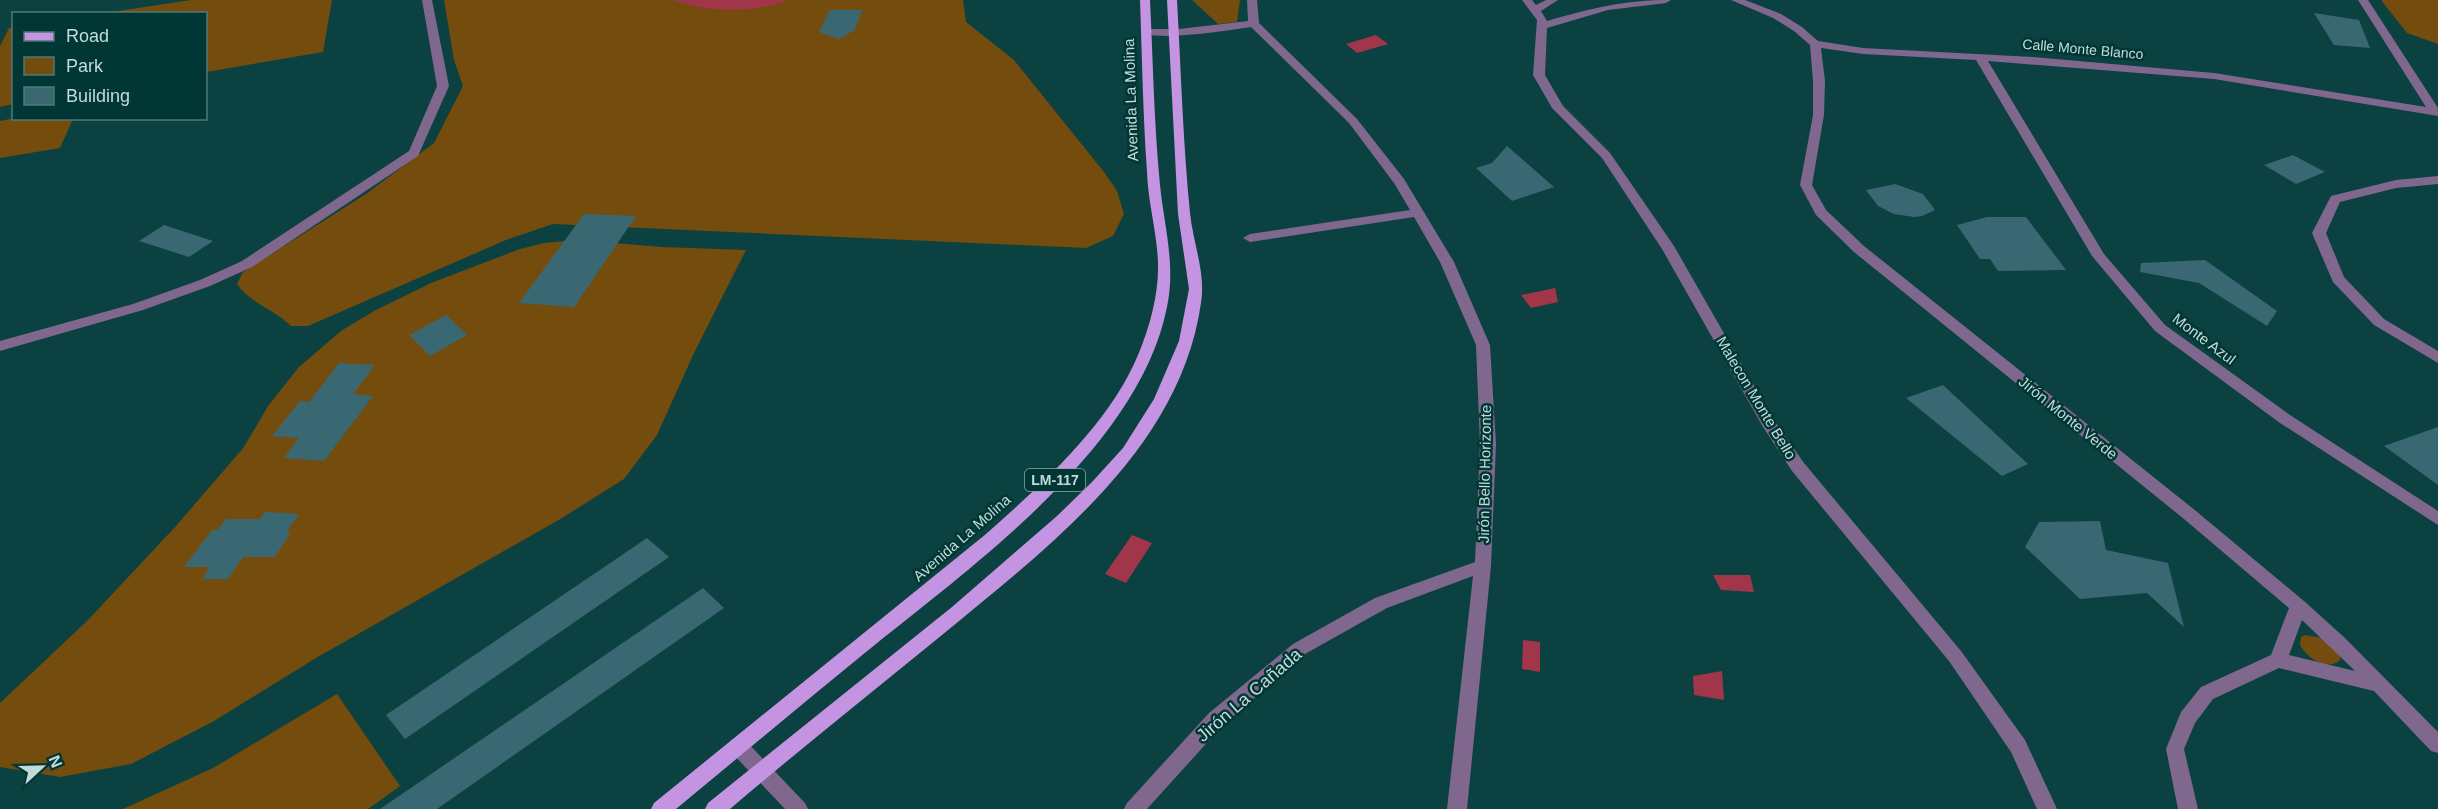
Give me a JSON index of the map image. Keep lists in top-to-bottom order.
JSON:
{
  "streets": {
    "main road": ["Avenida La Molina", "LM-117"],
    "street": [
      "Calle Monte Blanco",
      "Monte Azul",
      "Malecon Monte Bello",
      "Jirón Monte Verde",
      "Jirón Bello Horizonte",
      "Jirón La Cañada"
    ]
  },
  "crossings": [
    ["Calle Monte Blanco", "Monte Azul"],
    ["Calle Monte Blanco", "Jirón Monte Verde"],
    ["Jirón Bello Horizonte", "Jirón La Cañada"]
  ],
  "legend": ["Road", "Park", "Building"],
  "north": "right"
}
